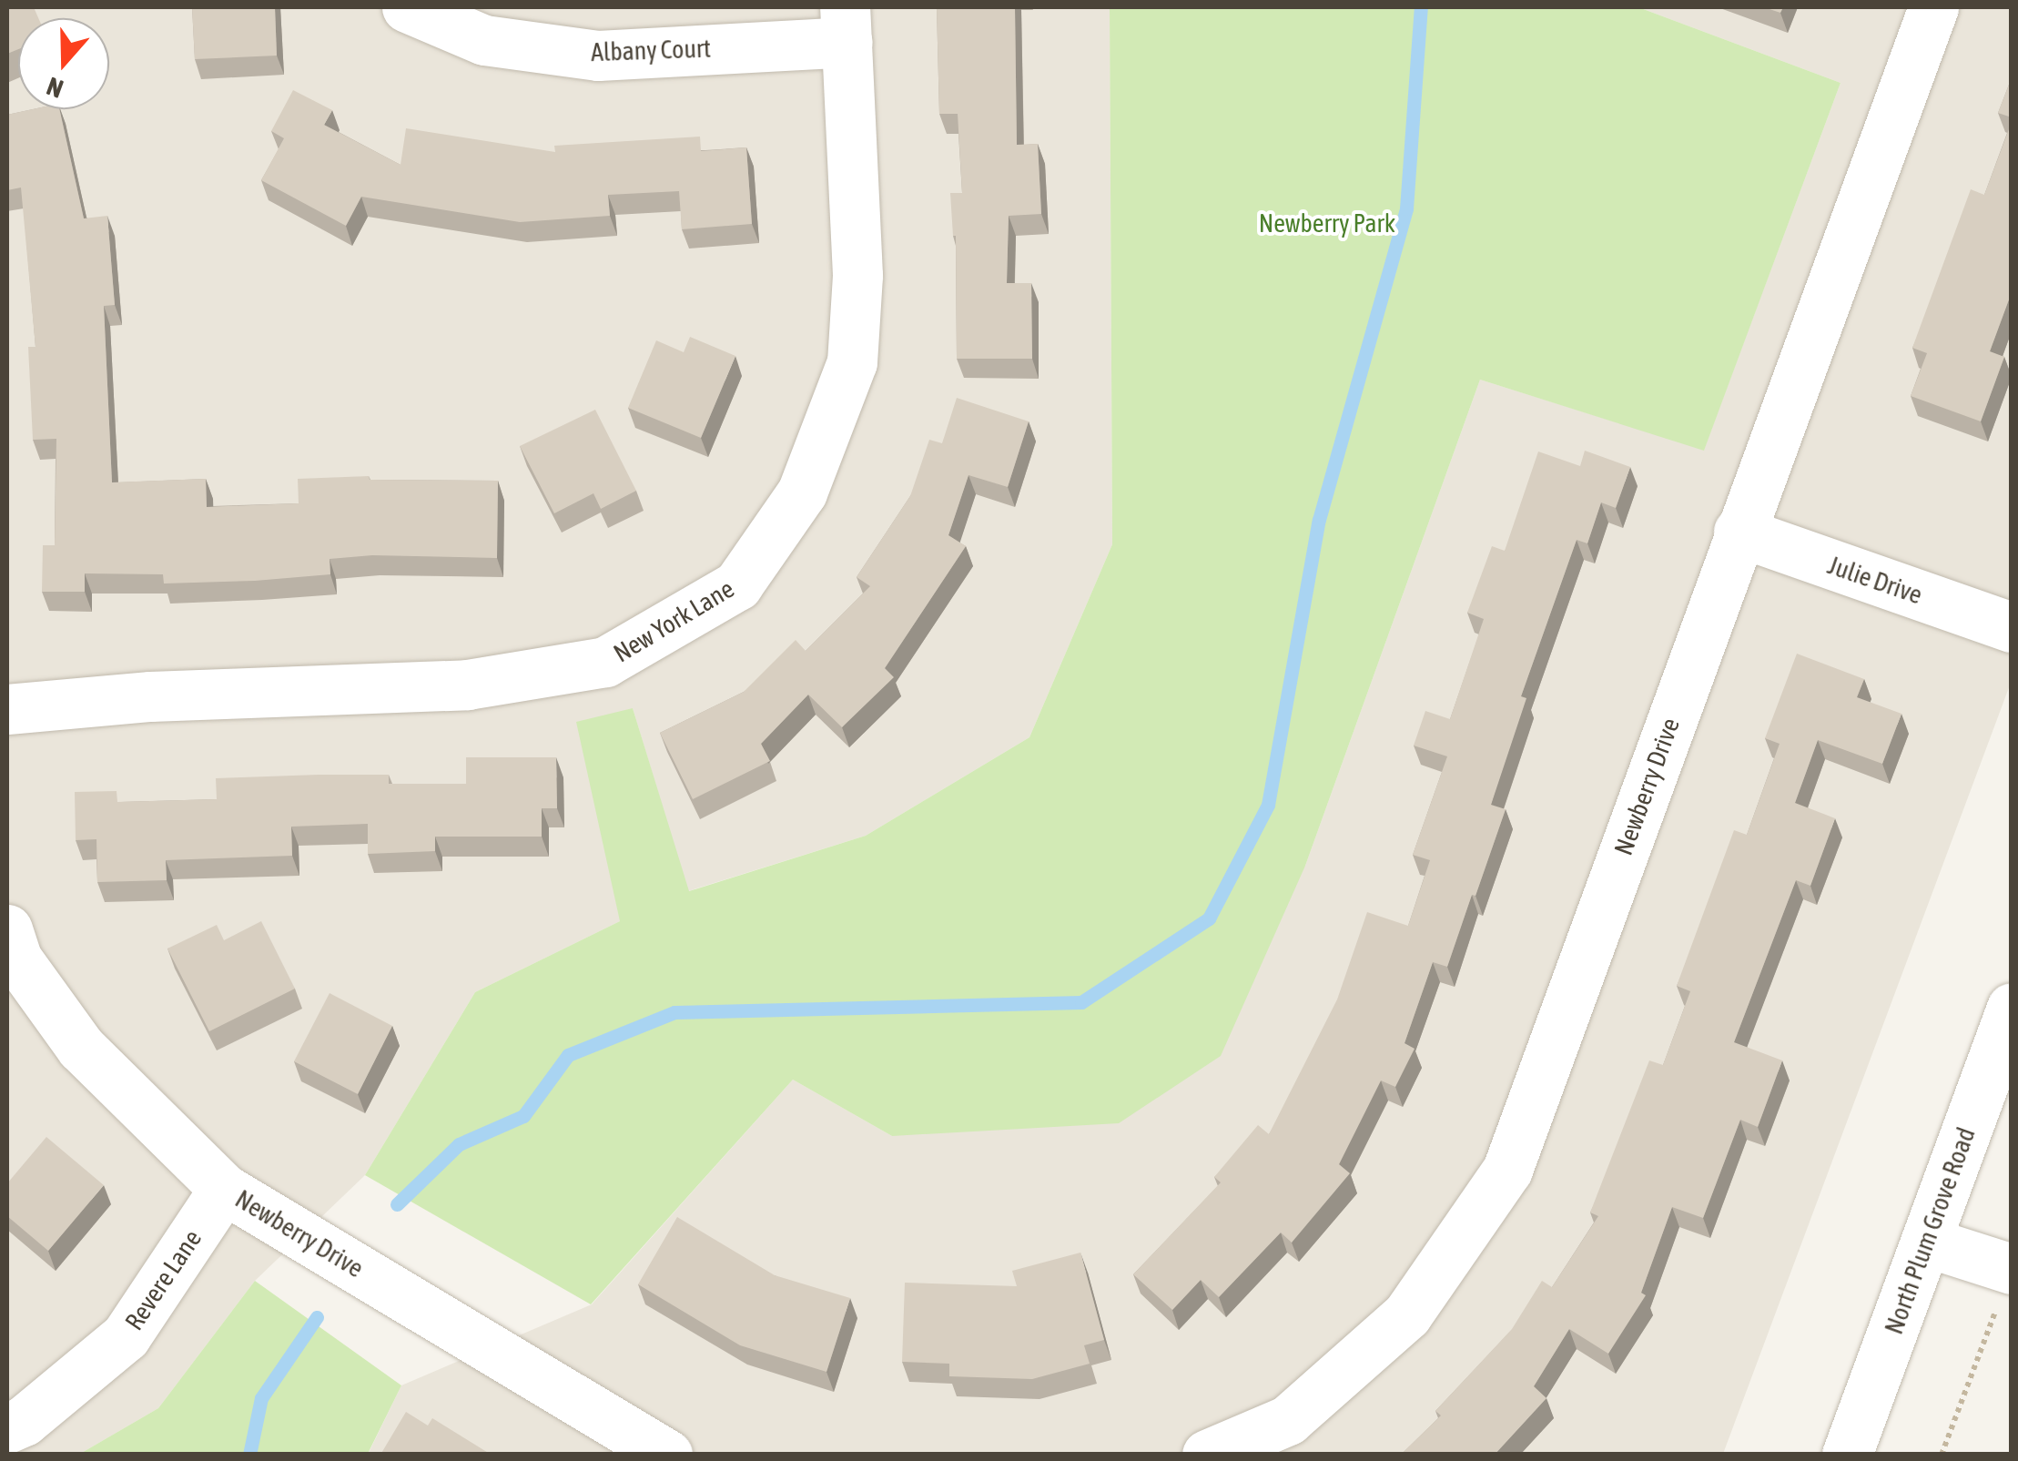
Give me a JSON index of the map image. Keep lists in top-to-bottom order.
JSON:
{
  "streets": {
    "street": [
      "Albany Court",
      "Julie Drive",
      "New York Lane",
      "Newberry Drive",
      "North Plum Grove Road",
      "Revere Lane"
    ]
  },
  "crossings": [
    ["Albany Court", "New York Lane"],
    ["Julie Drive", "Newberry Drive"],
    ["Newberry Drive", "Revere Lane"]
  ],
  "parks": ["Newberry Park"],
  "north": "bottom"
}
